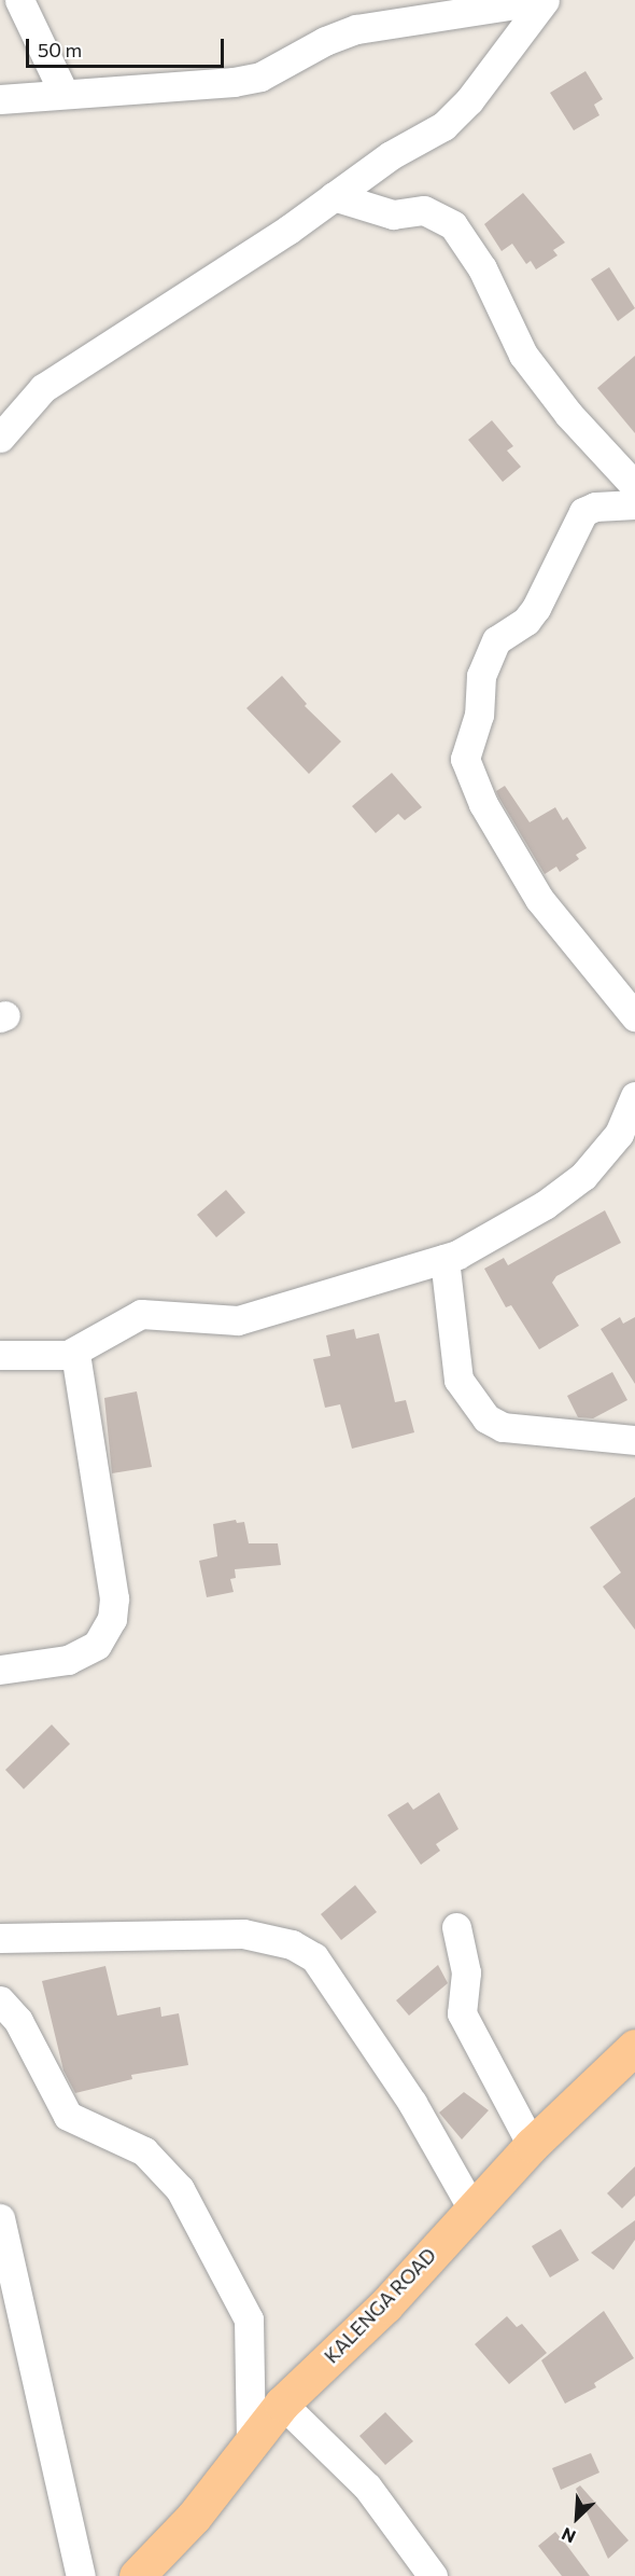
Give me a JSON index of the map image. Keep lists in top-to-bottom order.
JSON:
{
  "streets": {
    "main road": ["KALENGA ROAD"]
  },
  "scale_bar": "50 m",
  "north": "bottom left"
}
